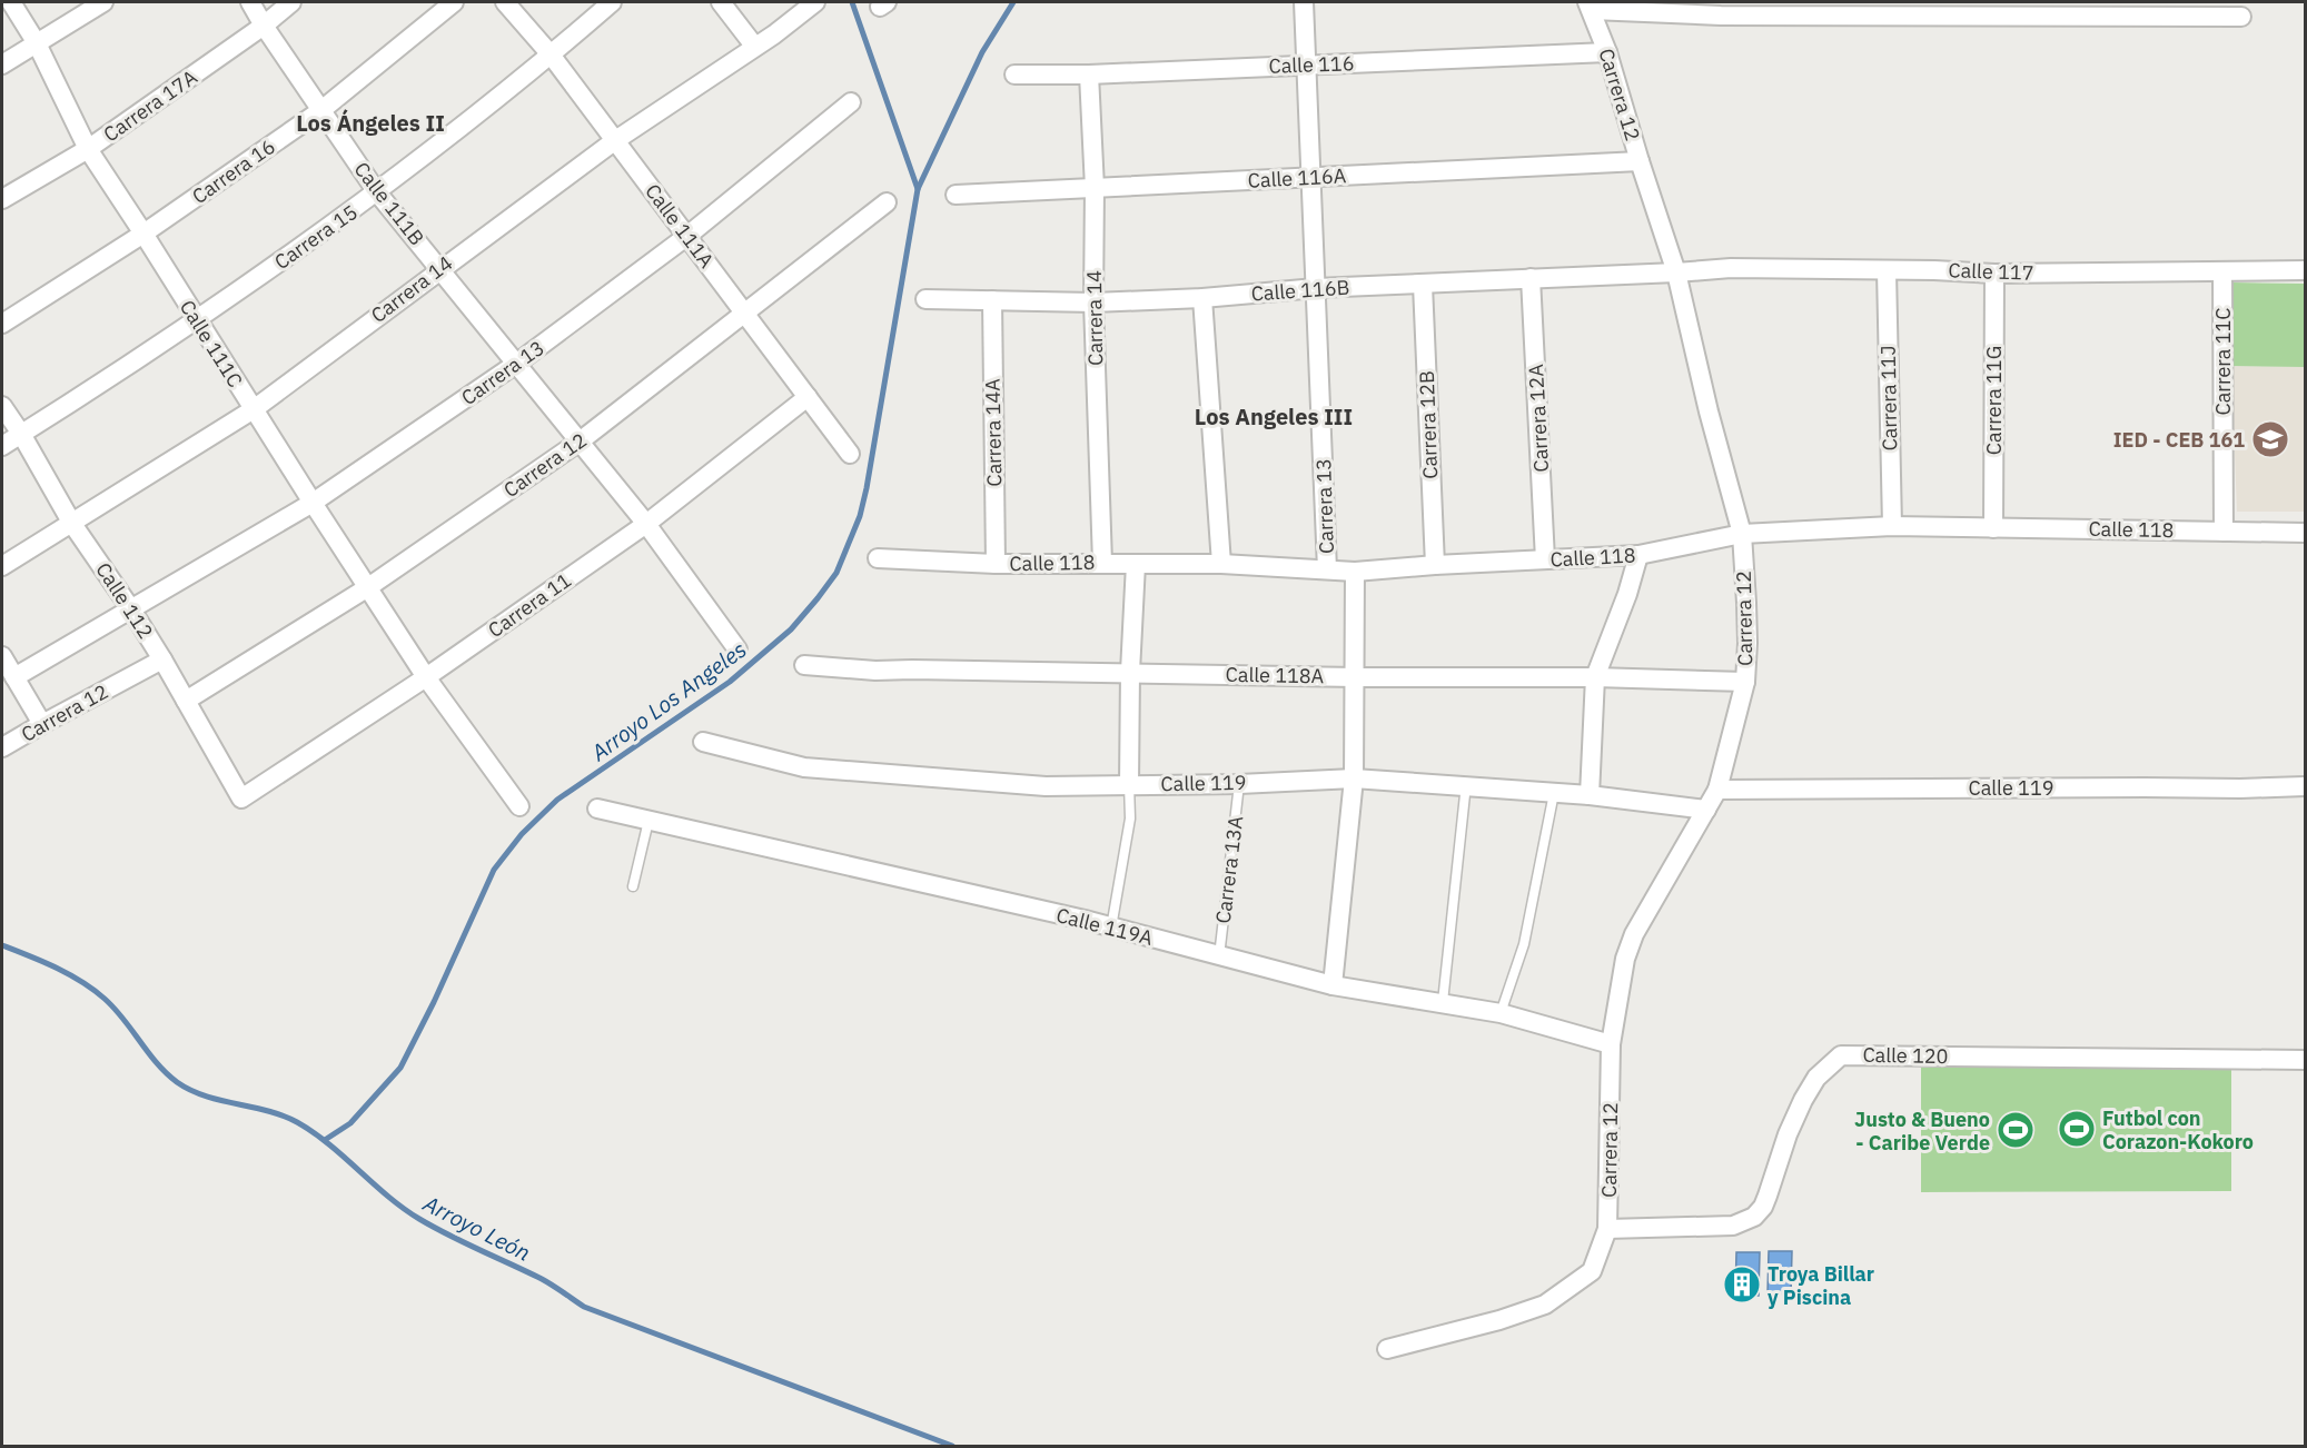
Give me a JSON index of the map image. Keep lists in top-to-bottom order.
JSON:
{
  "streets": {
    "street": [
      "Calle 116",
      "Carrera 12",
      "Carrera 17A",
      "Carrera 16",
      "Calle 116A",
      "Calle 111B",
      "Calle 111A",
      "Carrera 15",
      "Calle 117",
      "Carrera 14",
      "Calle 116B",
      "Calle 111C",
      "Carrera 11C",
      "Carrera 13",
      "Carrera 11J",
      "Carrera 11G",
      "Carrera 12A",
      "Carrera 12B",
      "Carrera 14A",
      "Calle 118",
      "Calle 112",
      "Carrera 11",
      "Calle 118A",
      "Calle 119",
      "Calle 119A",
      "Calle 120"
    ],
    "lane": ["Carrera 13A"]
  },
  "crossings": [
    ["Calle 116", "Carrera 12"],
    ["Calle 116", "Carrera 14"],
    ["Calle 116", "Carrera 13"],
    ["Carrera 12", "Calle 116A"],
    ["Carrera 12", "Calle 111B"],
    ["Carrera 12", "Calle 111A"],
    ["Carrera 12", "Calle 117"],
    ["Carrera 12", "Calle 116B"],
    ["Carrera 12", "Calle 111C"],
    ["Carrera 12", "Calle 118"],
    ["Carrera 12", "Calle 112"],
    ["Carrera 12", "Calle 118A"],
    ["Carrera 12", "Calle 119"],
    ["Carrera 12", "Calle 119A"],
    ["Carrera 12", "Calle 120"],
    ["Carrera 17A", "Calle 111B"],
    ["Carrera 17A", "Calle 111C"],
    ["Carrera 16", "Calle 111B"],
    ["Carrera 16", "Calle 111C"],
    ["Calle 116A", "Carrera 14"],
    ["Calle 116A", "Carrera 13"],
    ["Calle 111B", "Carrera 15"],
    ["Calle 111B", "Carrera 14"],
    ["Calle 111B", "Carrera 13"],
    ["Calle 111B", "Carrera 11"],
    ["Calle 111A", "Carrera 15"],
    ["Calle 111A", "Carrera 14"],
    ["Calle 111A", "Carrera 13"],
    ["Calle 111A", "Carrera 11"],
    ["Carrera 15", "Calle 111C"],
    ["Carrera 15", "Calle 112"],
    ["Calle 117", "Calle 116B"],
    ["Calle 117", "Carrera 11C"],
    ["Calle 117", "Carrera 11J"],
    ["Calle 117", "Carrera 11G"],
    ["Carrera 14", "Calle 116B"],
    ["Carrera 14", "Calle 111C"],
    ["Carrera 14", "Calle 118"],
    ["Carrera 14", "Calle 112"],
    ["Calle 116B", "Carrera 13"],
    ["Calle 116B", "Carrera 12A"],
    ["Calle 116B", "Carrera 12B"],
    ["Calle 116B", "Carrera 14A"],
    ["Calle 111C", "Carrera 13"],
    ["Calle 111C", "Carrera 11"],
    ["Carrera 11C", "Calle 118"],
    ["Carrera 13", "Calle 118"],
    ["Carrera 13", "Calle 112"],
    ["Carrera 13", "Calle 118A"],
    ["Carrera 13", "Calle 119"],
    ["Carrera 13", "Calle 119A"],
    ["Carrera 11J", "Calle 118"],
    ["Carrera 11G", "Calle 118"],
    ["Carrera 12A", "Calle 118"],
    ["Carrera 12B", "Calle 118"],
    ["Carrera 14A", "Calle 118"],
    ["Calle 112", "Carrera 11"],
    ["Calle 119", "Carrera 13A"],
    ["Carrera 13A", "Calle 119A"]
  ],
  "districts": ["Los Ángeles II", "Los Angeles III"],
  "water": ["Arroyo Los Angeles", "Arroyo León"],
  "places": {
    "school or university": ["IED - CEB 161"],
    "sports": ["Futbol con Corazon-Kokoro", "Justo & Bueno - Caribe Verde"],
    "building": ["Troya Billar y Piscina"]
  }
}
